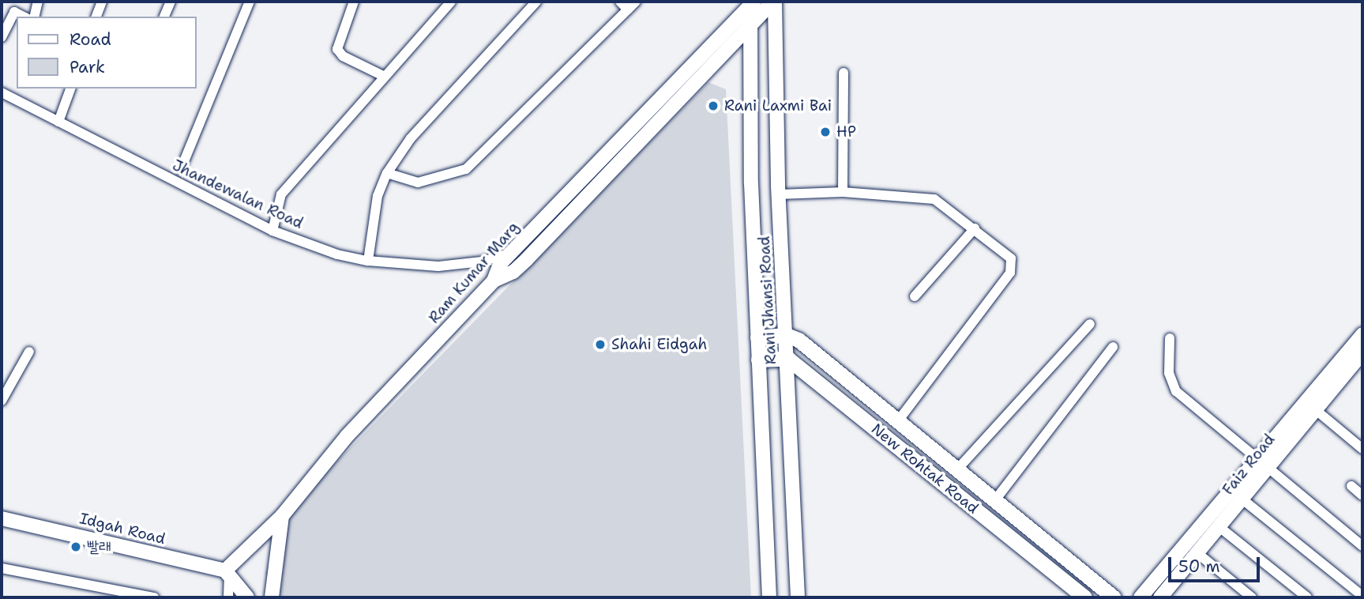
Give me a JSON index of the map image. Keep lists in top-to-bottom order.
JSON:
{
  "streets": {
    "main road": ["New Rohtak Road"],
    "street": [
      "Jhandewalan Road",
      "Ram Kumar Marg",
      "Rani Jhansi Road",
      "Faiz Road",
      "Idgah Road"
    ]
  },
  "crossings": [
    ["Jhandewalan Road", "Ram Kumar Marg"],
    ["Ram Kumar Marg", "Rani Jhansi Road"],
    ["Ram Kumar Marg", "Idgah Road"],
    ["Rani Jhansi Road", "New Rohtak Road"]
  ],
  "places": [
    "Rani Laxmi Bai",
    "HP",
    "Shahi Eidgah",
    "빨래"
  ],
  "legend": ["Road", "Park"],
  "scale_bar": "50 m"
}
